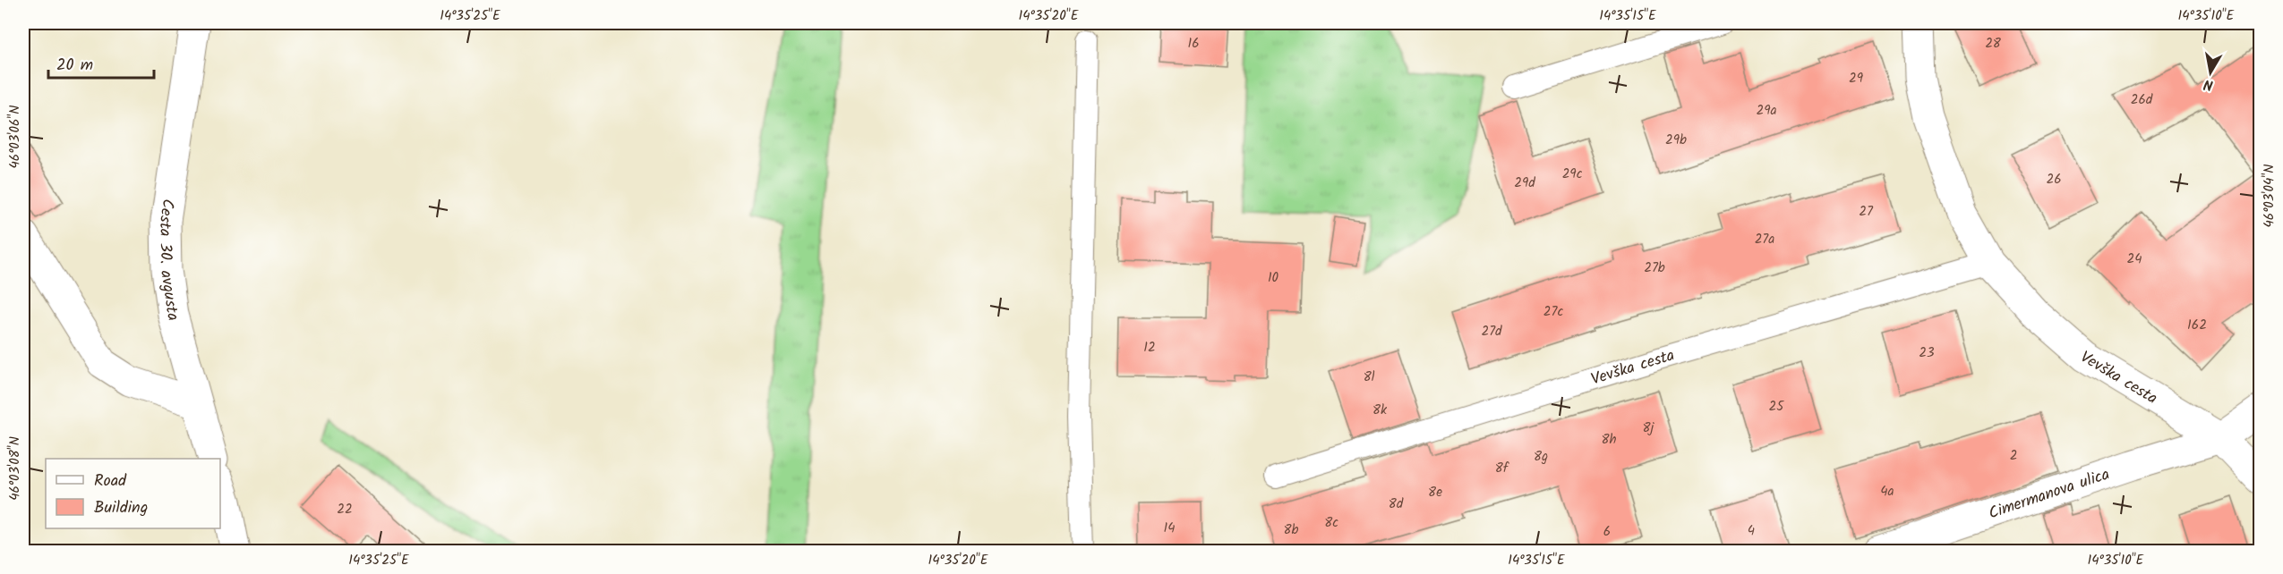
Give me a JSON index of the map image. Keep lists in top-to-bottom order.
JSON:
{
  "streets": {
    "street": ["Cesta 30. avgusta", "Vevška cesta", "Cimermanova ulica"]
  },
  "crossings": [
    ["Vevška cesta", "Cimermanova ulica"]
  ],
  "house_numbers": [
    "16",
    "28",
    "29",
    "26d",
    "29a",
    "29b",
    "29c",
    "26",
    "29d",
    "27",
    "27a",
    "24",
    "27b",
    "10",
    "27c",
    "162",
    "27d",
    "12",
    "23",
    "8l",
    "25",
    "8k",
    "8j",
    "8h",
    "2",
    "8g",
    "8f",
    "4a",
    "8e",
    "8d",
    "22",
    "8c",
    "14",
    "8b",
    "4",
    "6"
  ],
  "legend": ["Road", "Building"],
  "scale_bar": "20 m",
  "north": "bottom",
  "coordinates": [
    "14°35'25\"E",
    "14°35'20\"E",
    "14°35'15\"E",
    "14°35'10\"E",
    "46°03'06\"N",
    "46°03'04\"N",
    "46°03'08\"N"
  ]
}
